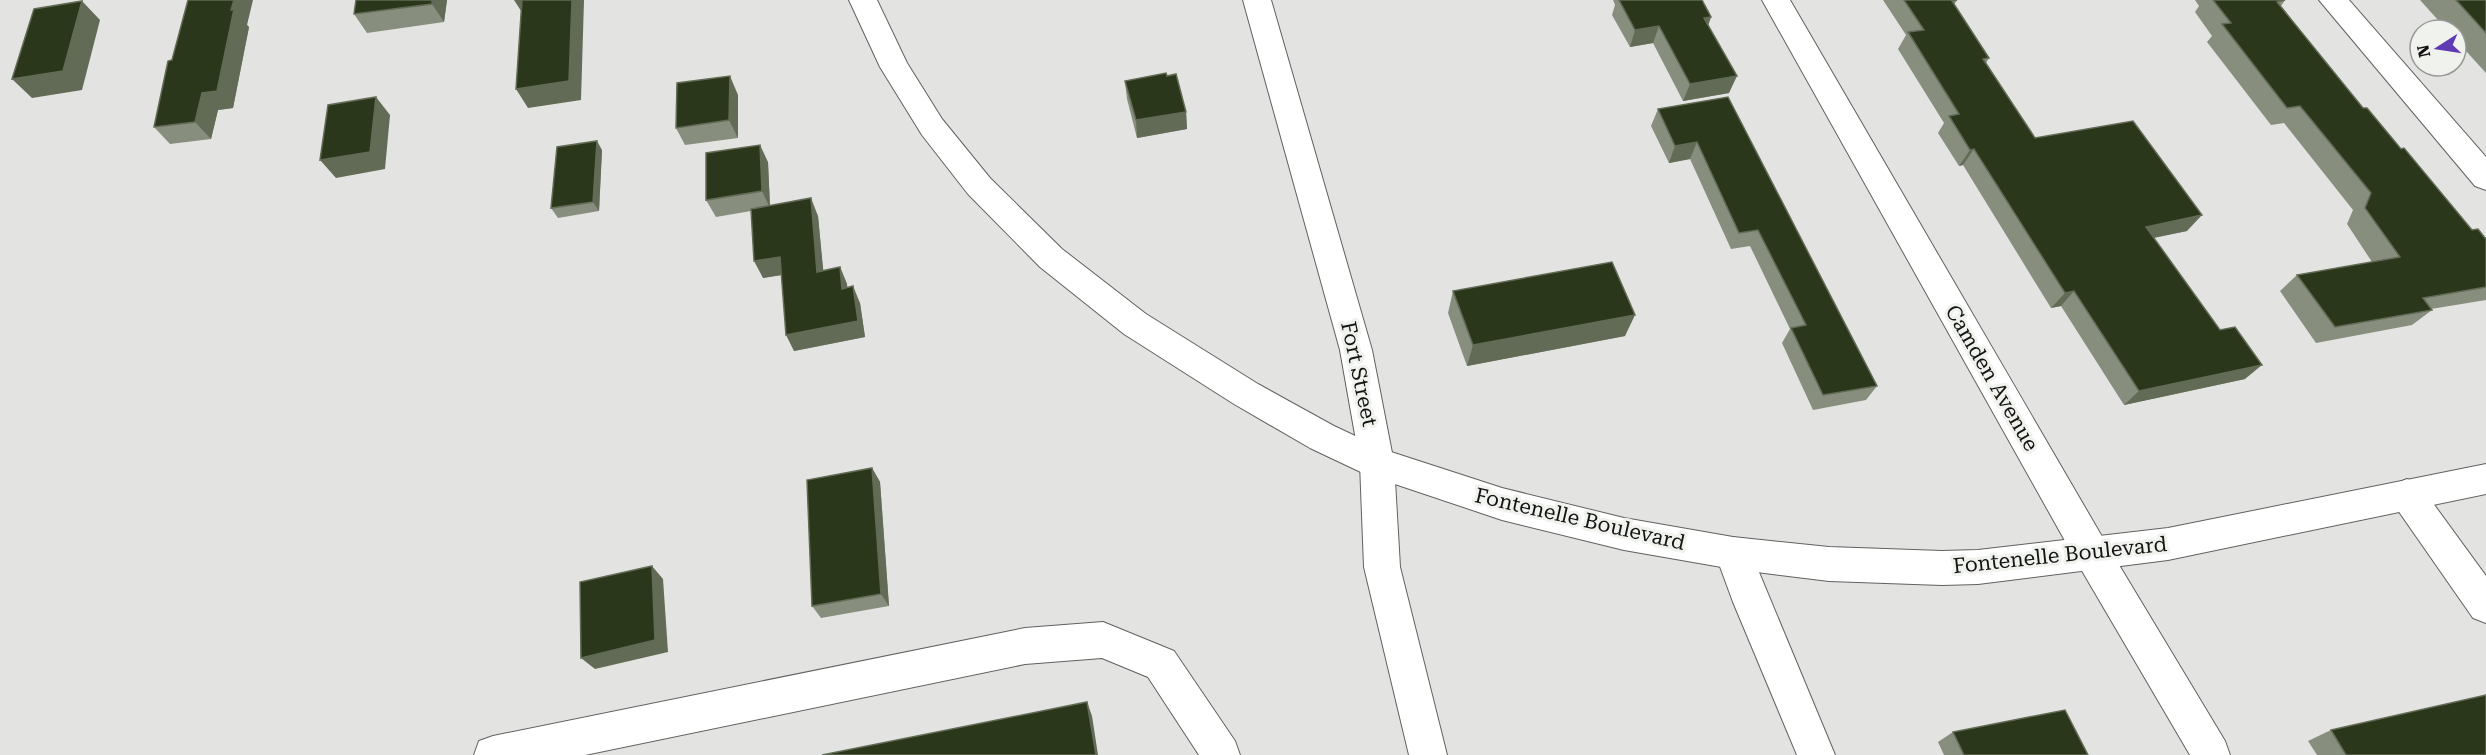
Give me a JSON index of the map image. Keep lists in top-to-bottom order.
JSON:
{
  "streets": {
    "street": ["Fort Street", "Camden Avenue", "Fontenelle Boulevard"]
  },
  "crossings": [
    ["Fort Street", "Fontenelle Boulevard"],
    ["Camden Avenue", "Fontenelle Boulevard"]
  ],
  "north": "left"
}
